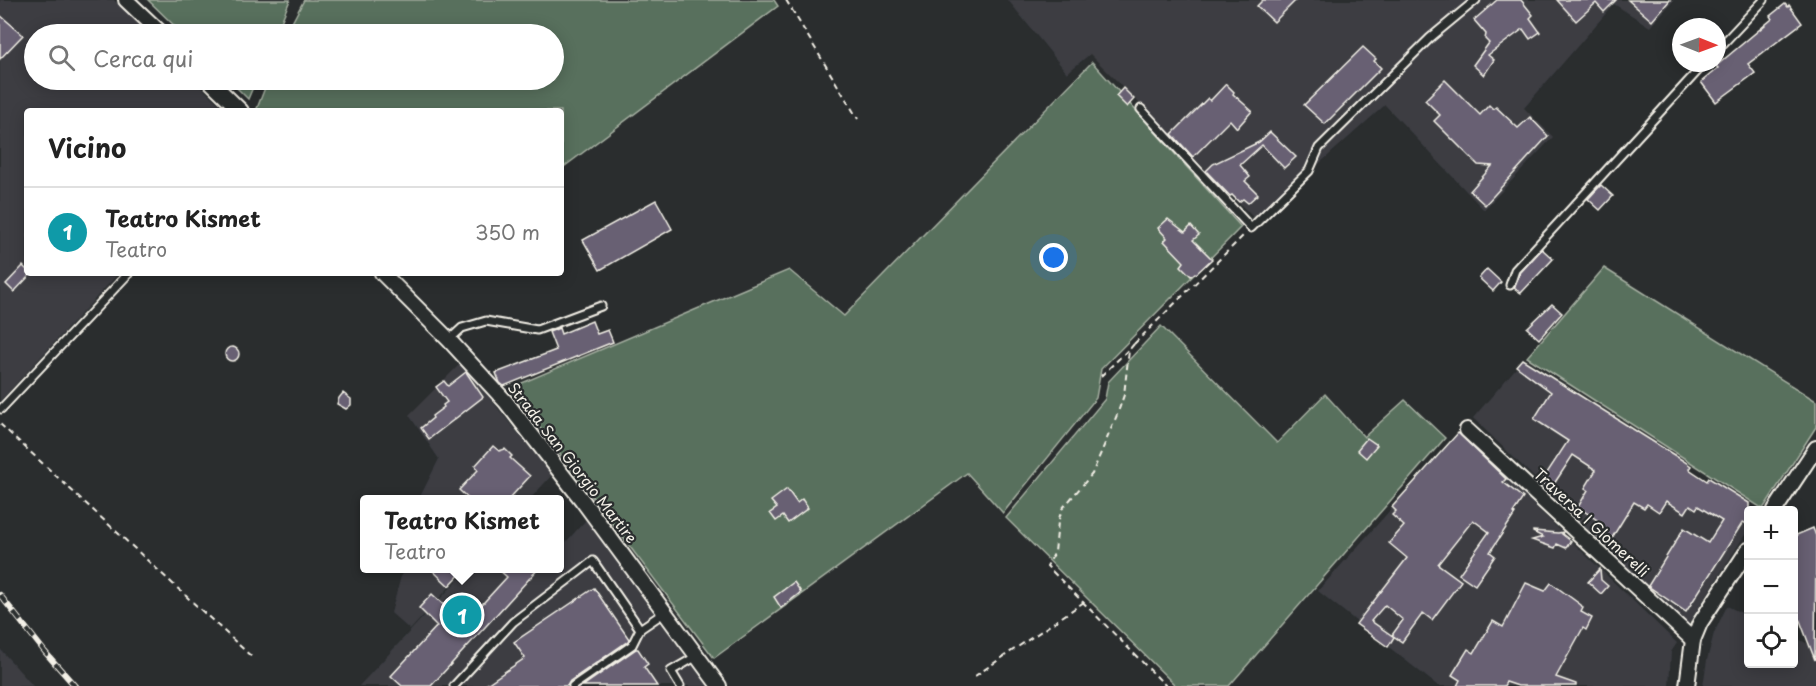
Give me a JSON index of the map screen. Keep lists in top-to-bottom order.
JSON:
{
  "streets": {
    "street": ["Strada San Giorgio Martire", "Traversa I Glomerelli"]
  },
  "north": "right",
  "page": {
    "search": "Cerca qui",
    "heading": "Vicino",
    "list": [
      {
        "mark": "1",
        "name": "Teatro Kismet",
        "note": "Teatro",
        "value": "350 m"
      }
    ],
    "popup": ["Teatro Kismet", "Teatro"],
    "map_buttons": ["+", "−"],
    "pins": "1"
  }
}
